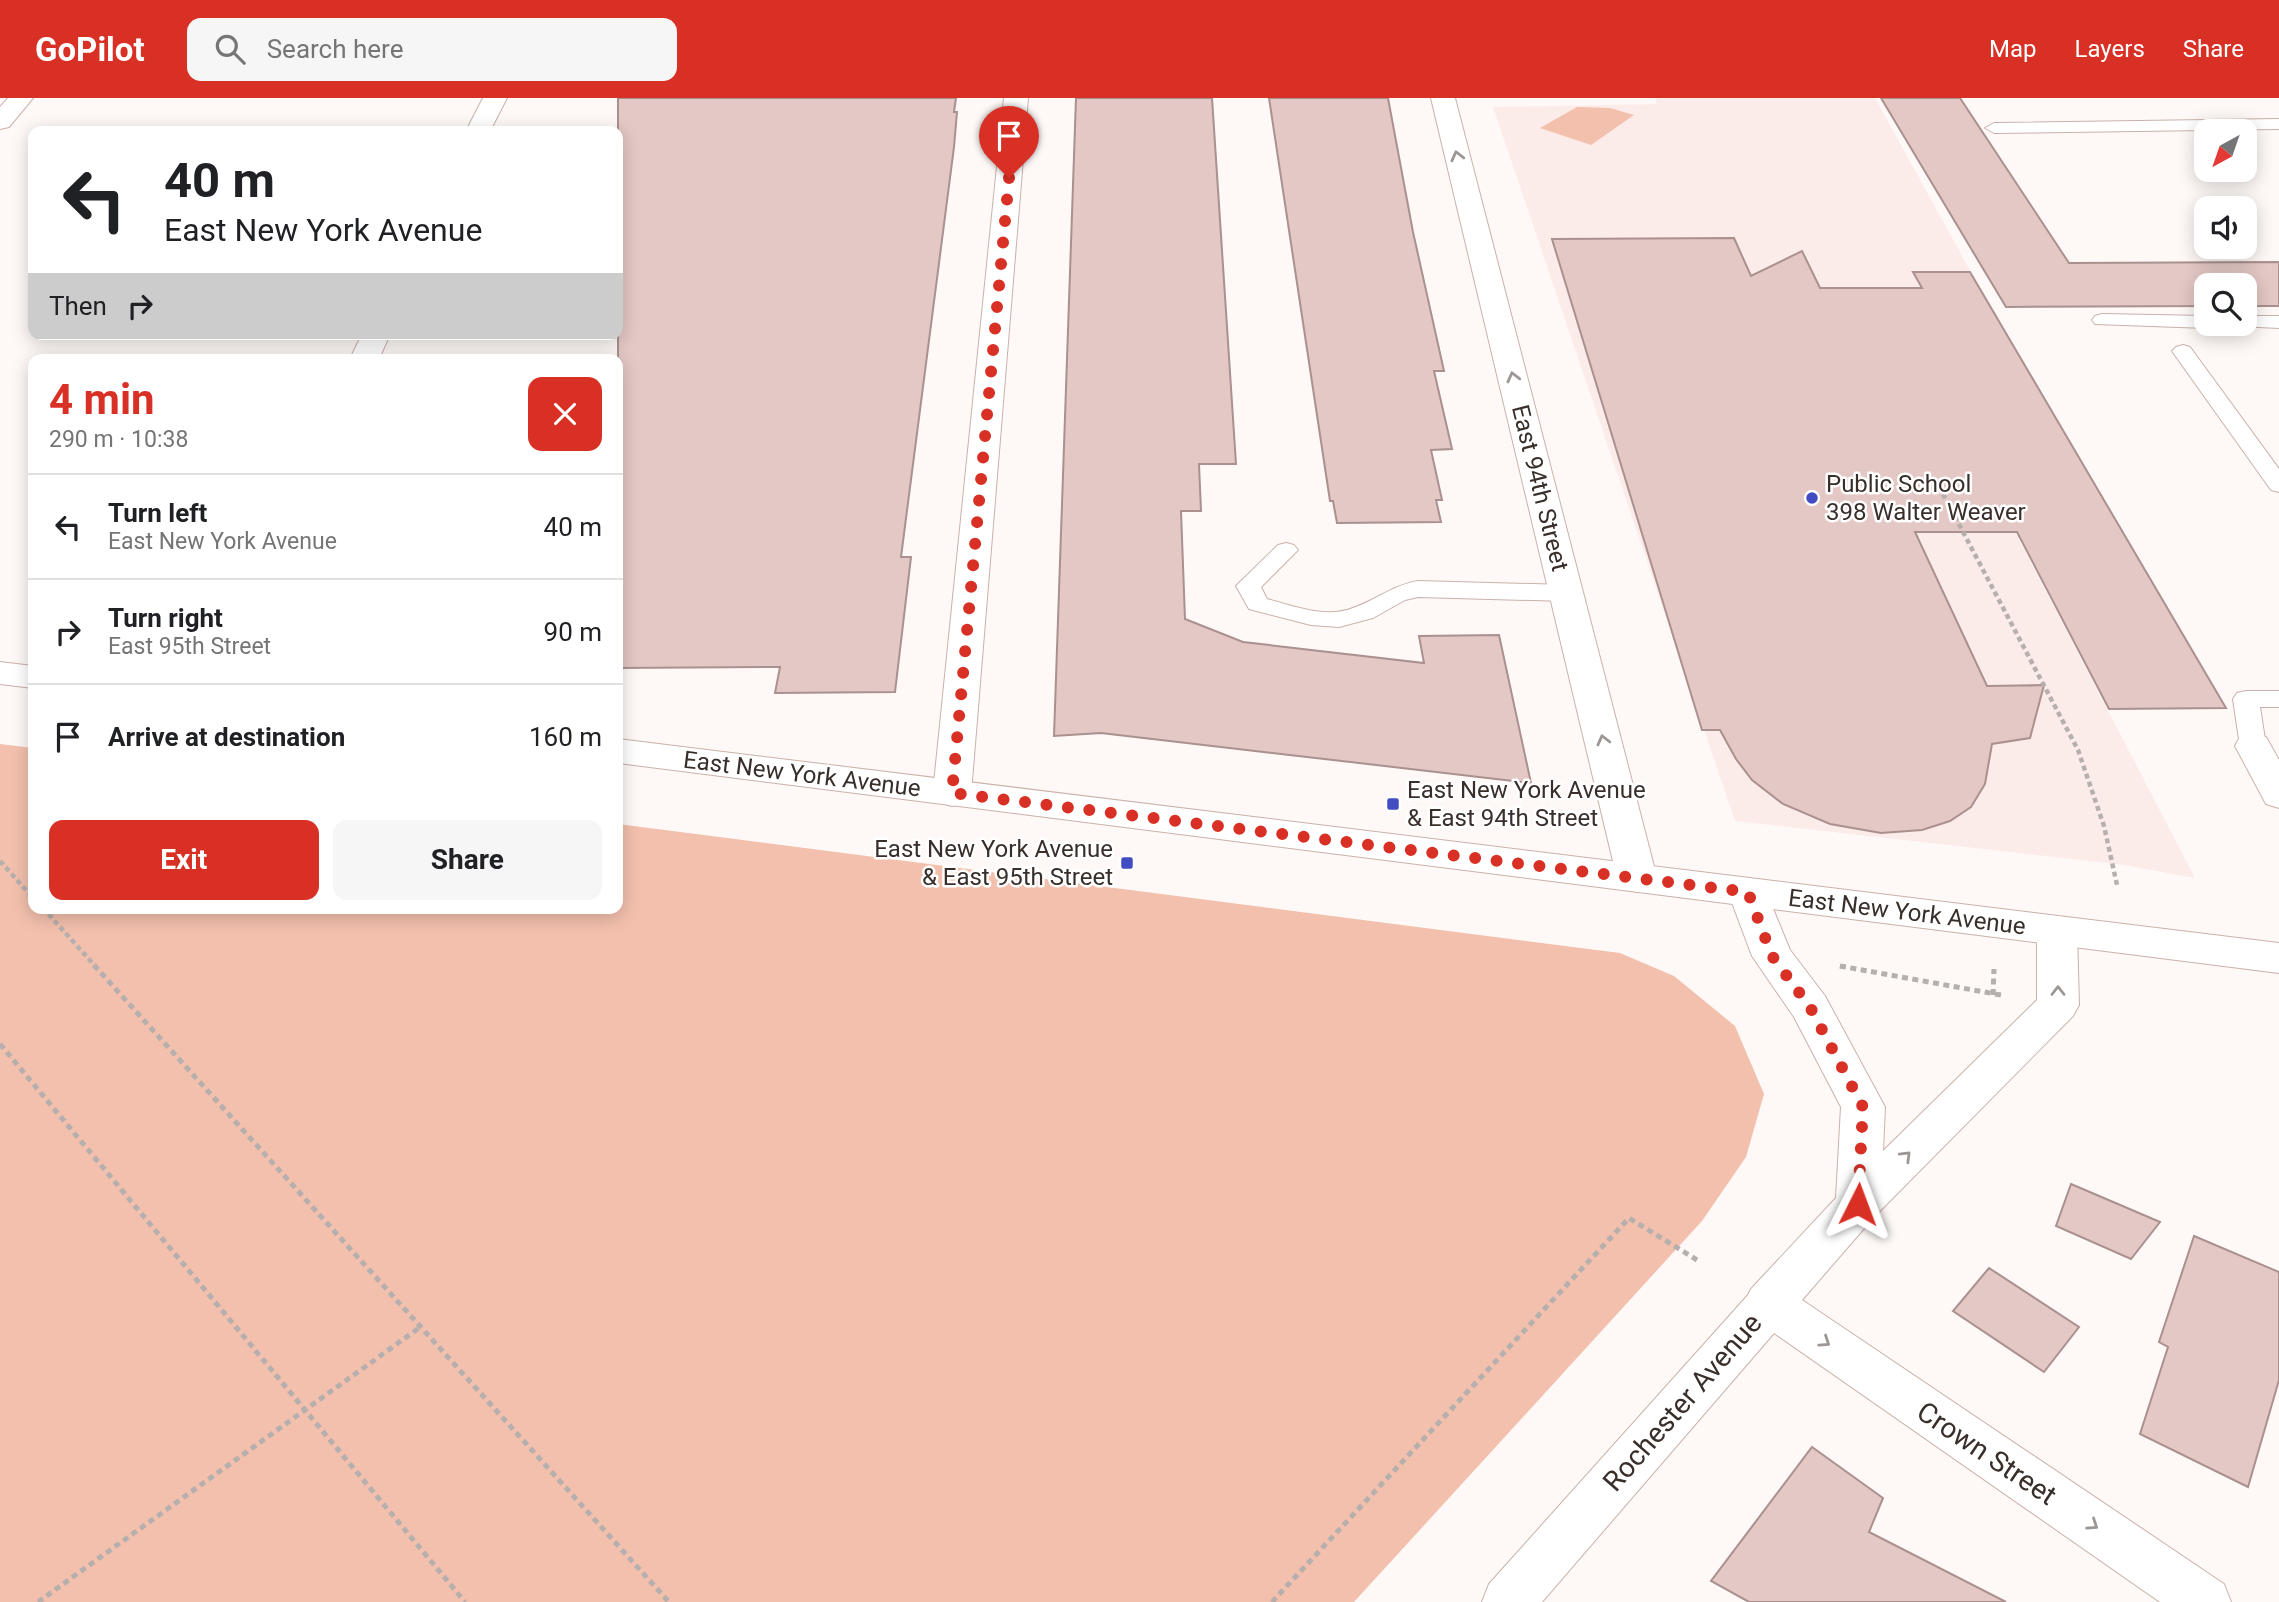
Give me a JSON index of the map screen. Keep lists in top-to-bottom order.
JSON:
{
  "streets": {
    "street": [
      "East 94th Street",
      "East New York Avenue",
      "Rochester Avenue",
      "Crown Street"
    ]
  },
  "crossings": [
    ["East 94th Street", "East New York Avenue"],
    ["East New York Avenue", "Rochester Avenue"],
    ["Rochester Avenue", "Crown Street"]
  ],
  "one_way": ["East 94th Street", "Rochester Avenue", "Crown Street"],
  "places": {
    "other": ["Public School 398 Walter Weaver"],
    "transit": ["East New York Avenue & East 94th Street", "East New York Avenue & East 95th Street"]
  },
  "north": "bottom left",
  "page": {
    "header": "GoPilot",
    "search": "Search here",
    "nav": ["Map", "Layers", "Share"],
    "turn": ["40 m", "East New York Avenue"],
    "then": "Then",
    "heading": ["4 min", "290 m · 10:38"],
    "list": [
      {
        "name": "Turn left",
        "note": "East New York Avenue",
        "value": "40 m"
      },
      {
        "name": "Turn right",
        "note": "East 95th Street",
        "value": "90 m"
      },
      {
        "name": "Arrive at destination",
        "value": "160 m"
      }
    ],
    "buttons": ["Exit", "Share"]
  }
}
